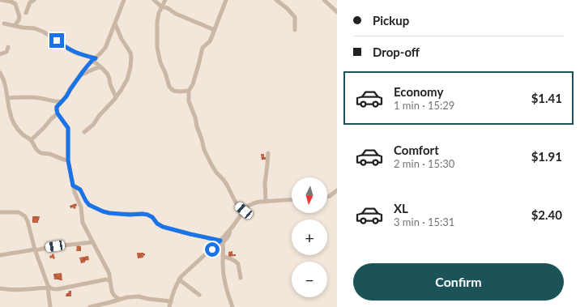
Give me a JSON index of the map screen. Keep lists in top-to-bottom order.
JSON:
{
  "north": "bottom",
  "page": {
    "banner": ["Pickup", "Drop-off"],
    "list": [
      {
        "name": "Economy",
        "note": "1 min · 15:29",
        "value": "$1.41"
      },
      {
        "name": "Comfort",
        "note": "2 min · 15:30",
        "value": "$1.91"
      },
      {
        "name": "XL",
        "note": "3 min · 15:31",
        "value": "$2.40"
      }
    ],
    "map_buttons": ["+", "−"],
    "buttons": "Confirm"
  }
}
